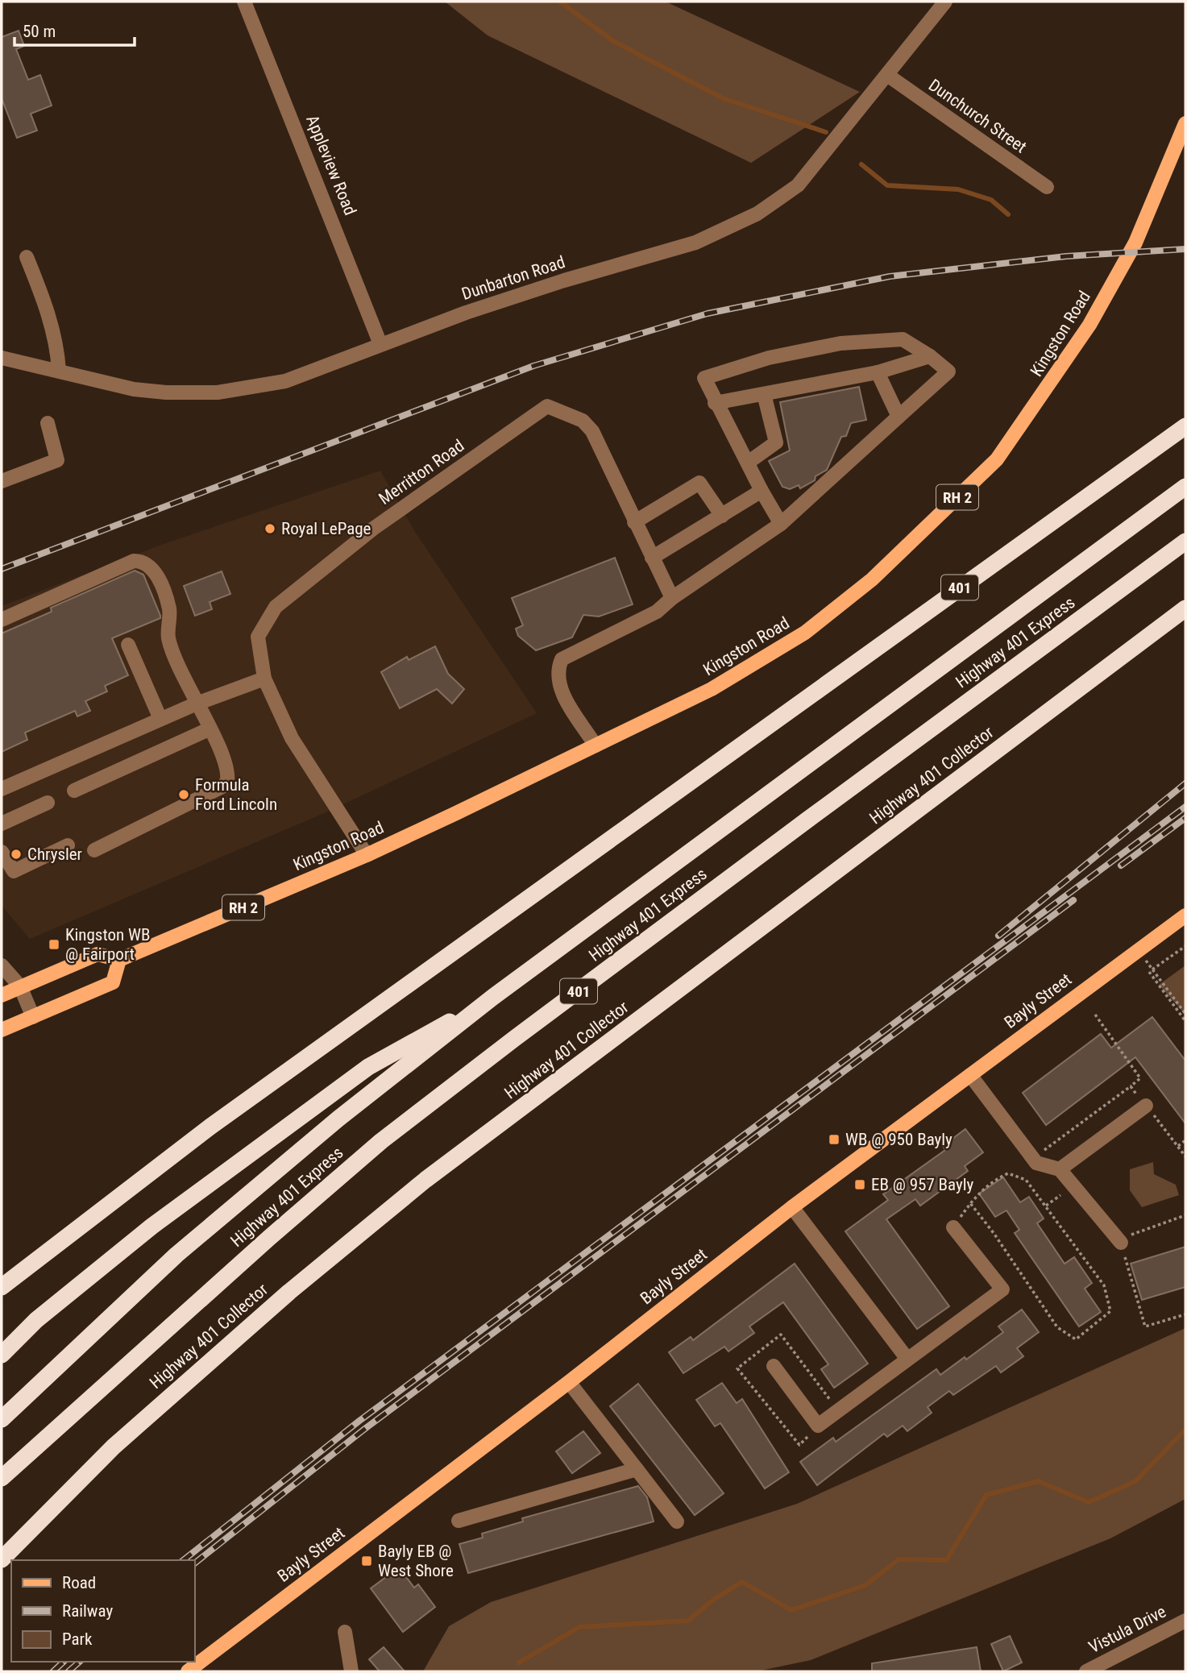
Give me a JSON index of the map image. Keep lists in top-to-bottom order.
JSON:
{
  "streets": {
    "highway": ["401", "Highway 401 Express", "Highway 401 Collector"],
    "main road": ["Kingston Road", "RH 2", "Bayly Street"],
    "street": [
      "Dunchurch Street",
      "Appleview Road",
      "Dunbarton Road",
      "Merritton Road",
      "Vistula Drive"
    ]
  },
  "crossings": [
    ["Dunchurch Street", "Dunbarton Road"],
    ["Appleview Road", "Dunbarton Road"],
    ["Kingston Road", "Merritton Road"]
  ],
  "places": {
    "other": ["Royal LePage", "Formula Ford Lincoln", "Chrysler"],
    "transit": [
      "Kingston WB @ Fairport",
      "WB @ 950 Bayly",
      "EB @ 957 Bayly",
      "Bayly EB @ West Shore"
    ]
  },
  "legend": ["Road", "Railway", "Park"],
  "scale_bar": "50 m"
}
